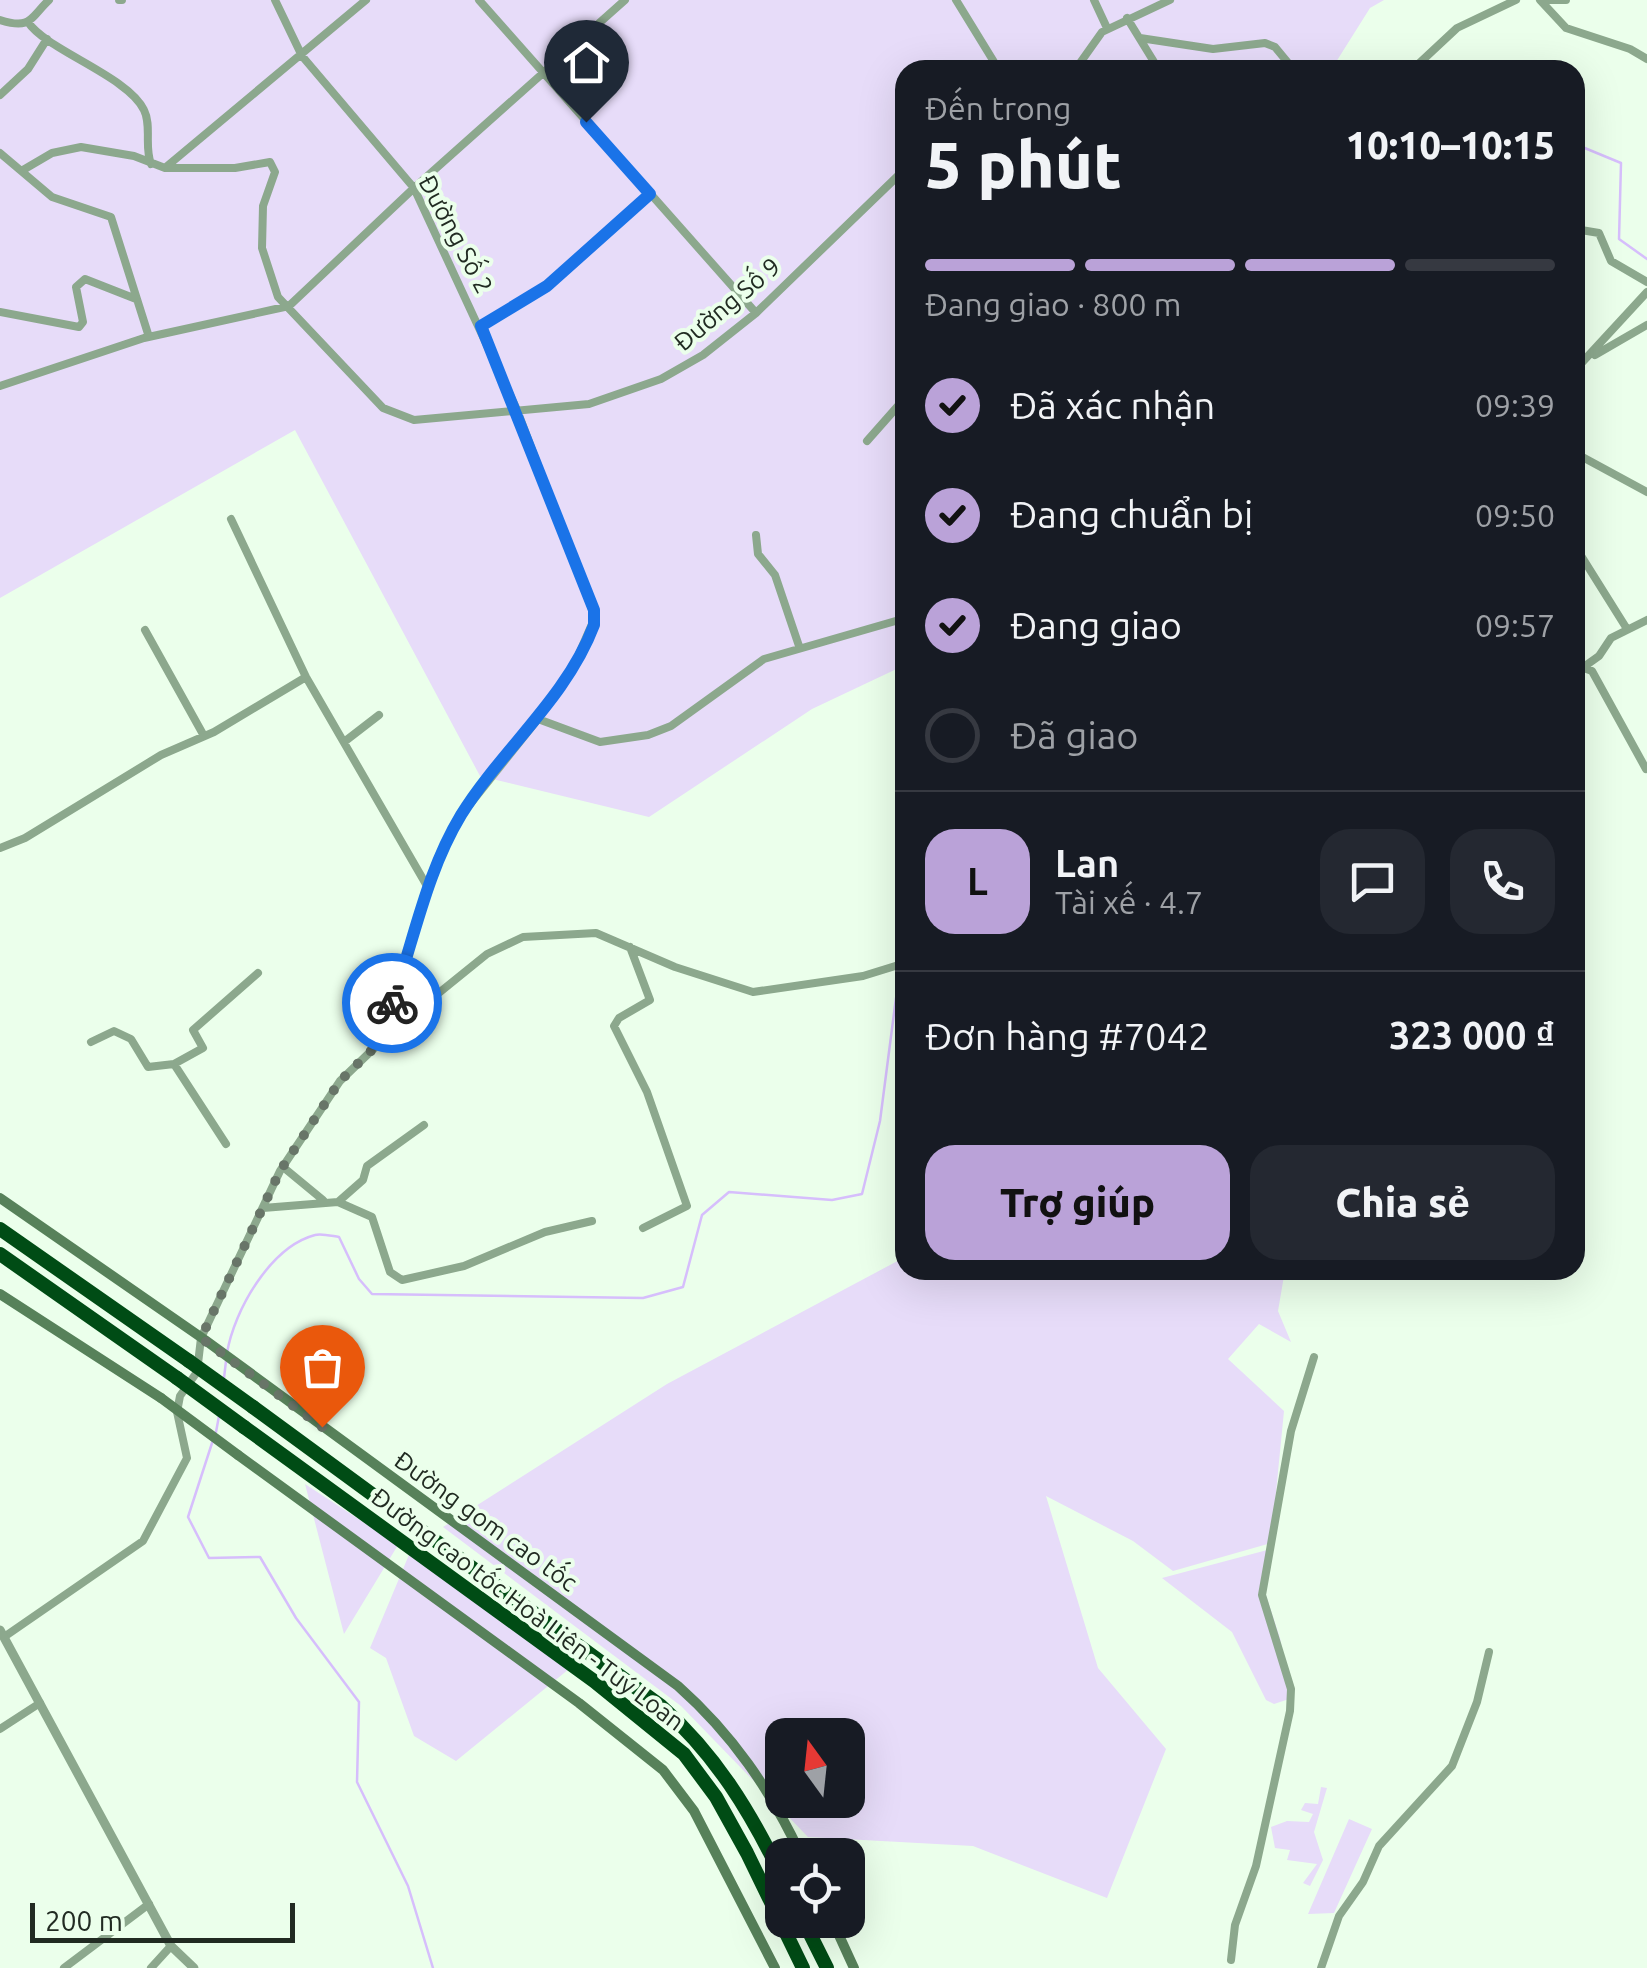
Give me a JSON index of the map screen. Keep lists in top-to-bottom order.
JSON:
{
  "streets": {
    "highway": ["Đường cao tốc Hoà Liên - Tuý Loan"],
    "main road": ["Đường gom cao tốc"],
    "street": ["Đường Số 2", "Đường Số 9"]
  },
  "crossings": [
    ["Đường Số 2", "Đường Số 9"]
  ],
  "scale_bar": "200 m",
  "north": "top",
  "page": {
    "heading": ["5 phút", "Đến trong", "10:10–10:15"],
    "panel": [
      "Lan",
      "Tài xế · 4.7",
      "Đơn hàng #7042",
      "323 000 ₫"
    ],
    "bar": "Đang giao · 800 m",
    "list": [
      ["Đã xác nhận", "09:39"],
      ["Đang chuẩn bị", "09:50"],
      ["Đang giao", "09:57"],
      "Đã giao"
    ],
    "round": "L",
    "buttons": ["Trợ giúp", "Chia sẻ"],
    "scale": "200 m"
  }
}
